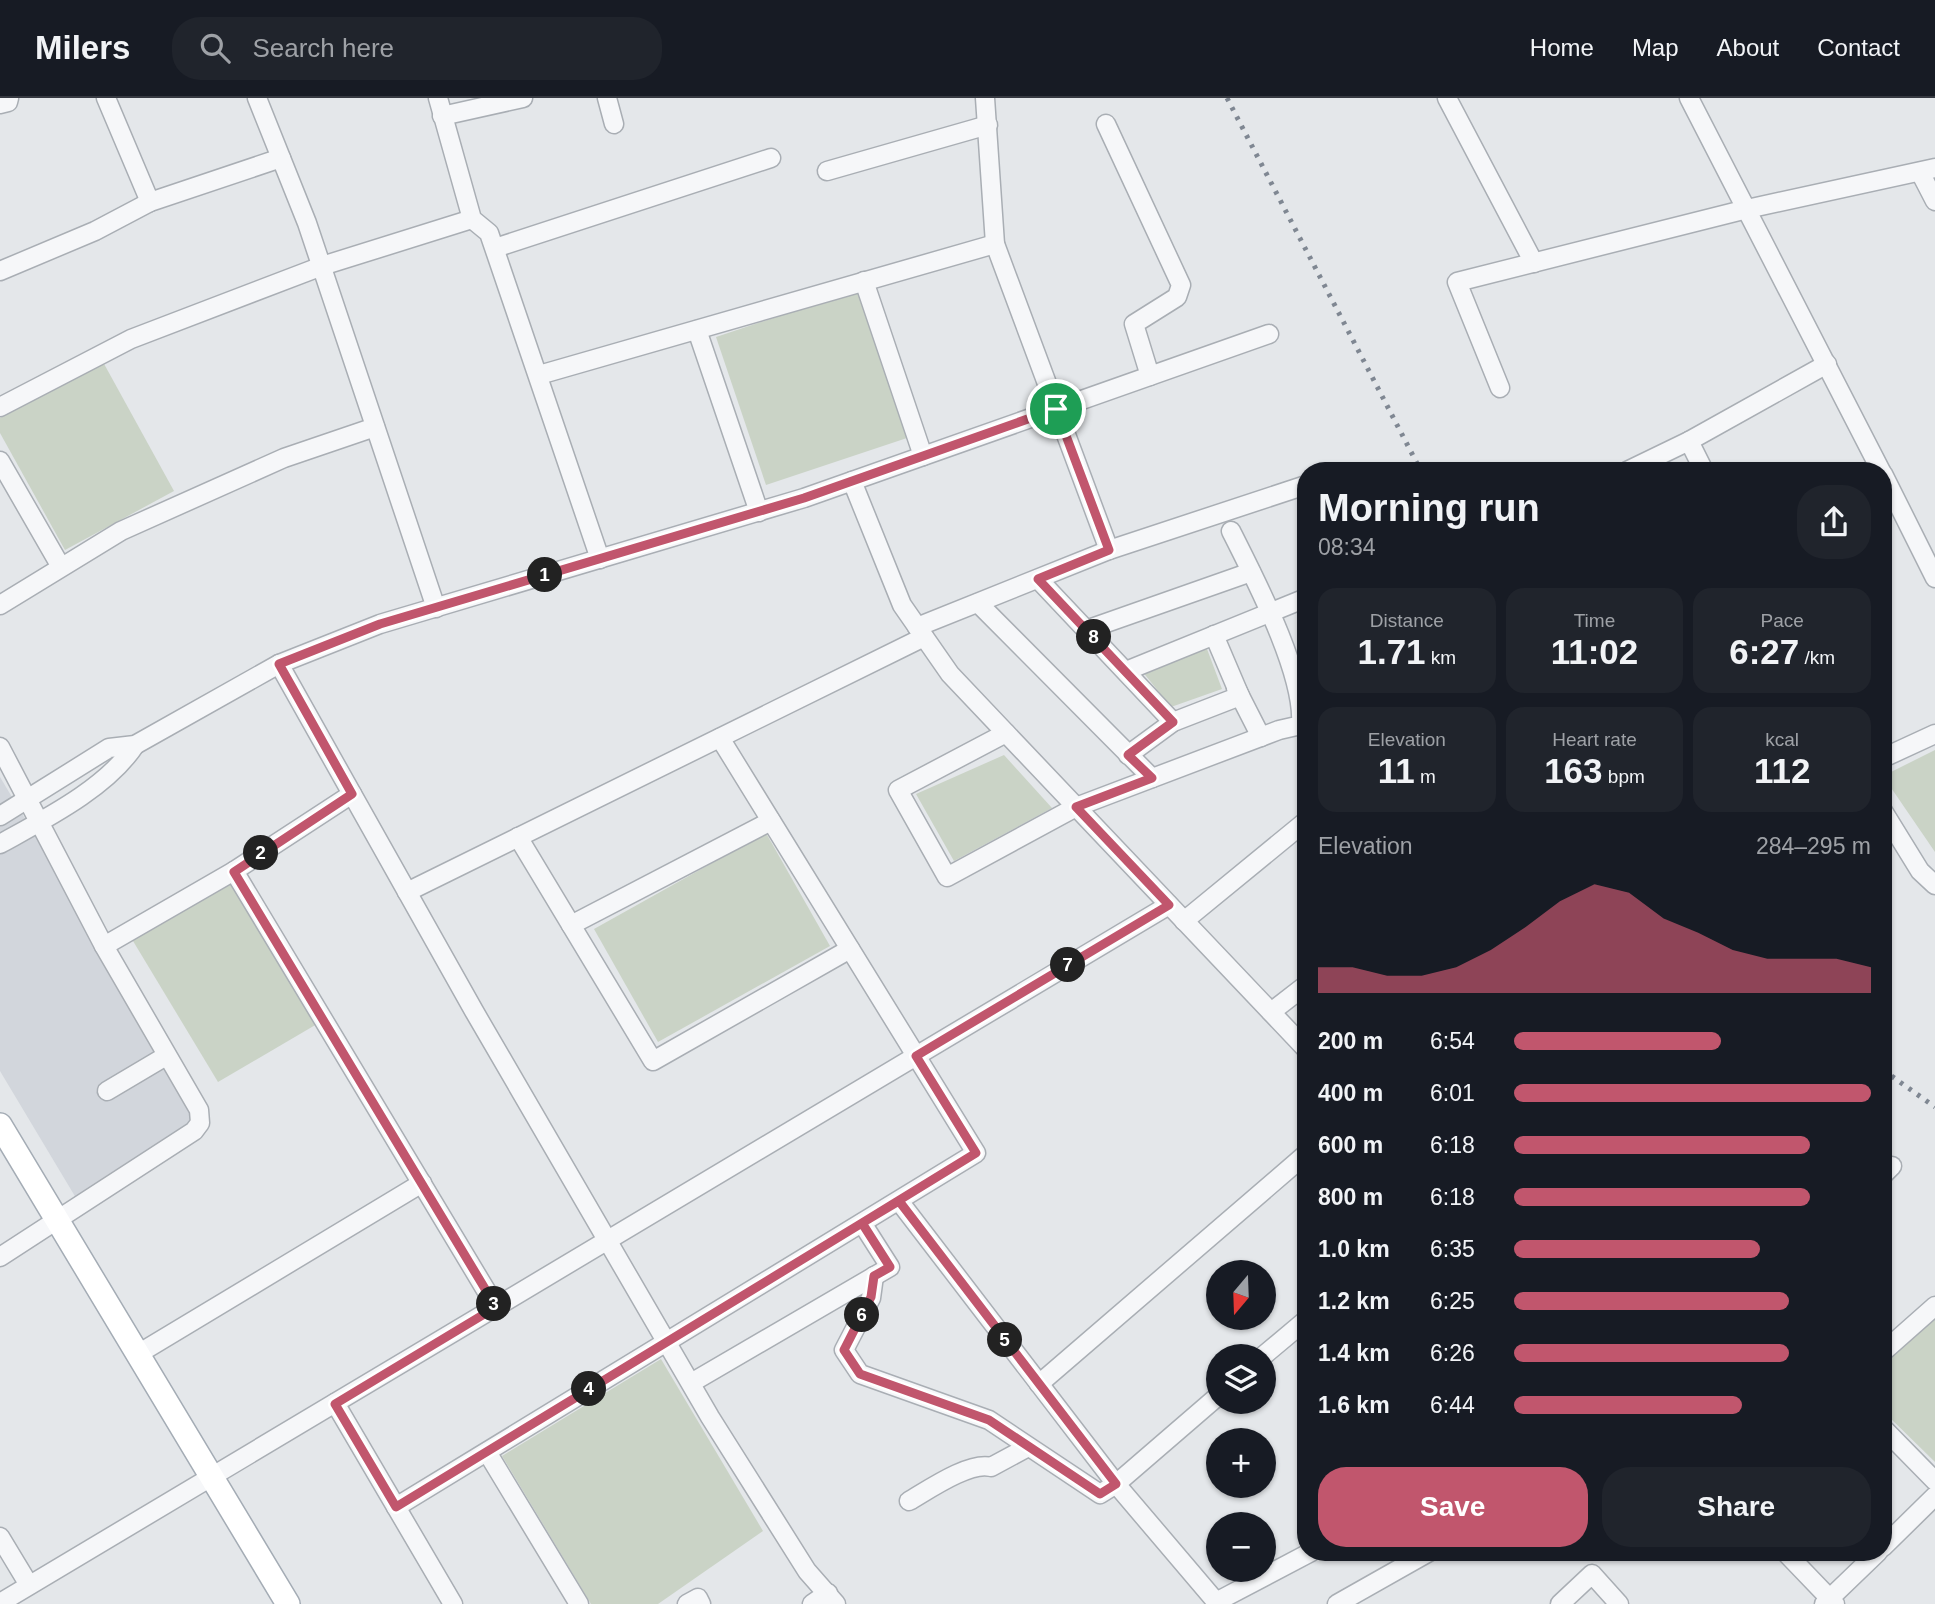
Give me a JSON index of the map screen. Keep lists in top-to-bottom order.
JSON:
{
  "north": "bottom",
  "page": {
    "header": "Milers",
    "search": "Search here",
    "nav": [
      "Home",
      "Map",
      "About",
      "Contact"
    ],
    "heading": ["Morning run", "08:34"],
    "pins": [
      "1",
      "8",
      "2",
      "7",
      "3",
      "6",
      "5",
      "4"
    ],
    "stats": [
      ["Distance", "1.71 km"],
      ["Time", "11:02"],
      ["Pace", "6:27 /km"],
      ["Elevation", "11 m"],
      ["Heart rate", "163 bpm"],
      ["kcal", "112"]
    ],
    "chart": ["Elevation", "284–295 m"],
    "list": [
      {
        "name": "200 m",
        "note": "6:54"
      },
      {
        "name": "400 m",
        "note": "6:01"
      },
      {
        "name": "600 m",
        "note": "6:18"
      },
      {
        "name": "800 m",
        "note": "6:18"
      },
      {
        "name": "1.0 km",
        "note": "6:35"
      },
      {
        "name": "1.2 km",
        "note": "6:25"
      },
      {
        "name": "1.4 km",
        "note": "6:26"
      },
      {
        "name": "1.6 km",
        "note": "6:44"
      }
    ],
    "map_buttons": ["+", "−"],
    "buttons": ["Save", "Share"]
  }
}
